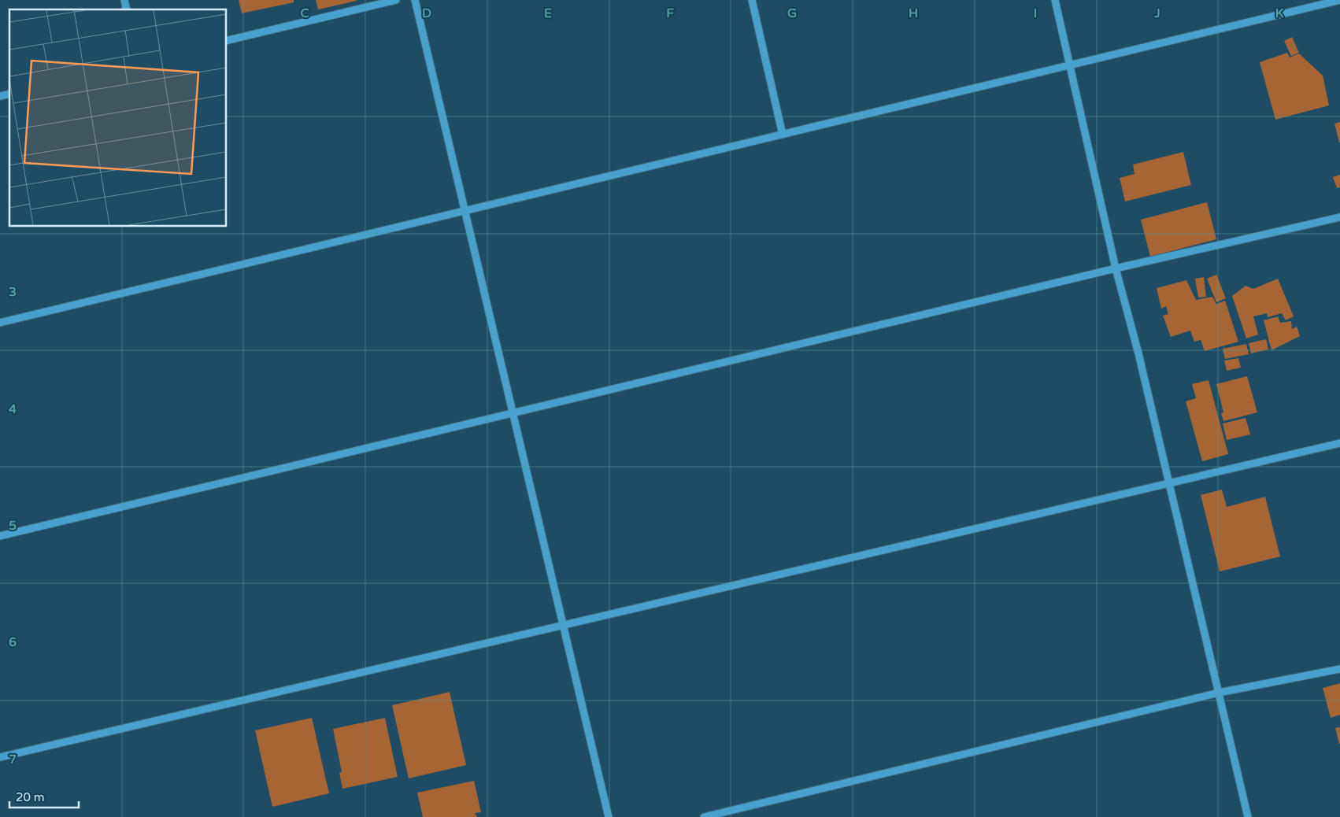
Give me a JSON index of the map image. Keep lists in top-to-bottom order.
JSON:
{
  "scale_bar": "20 m",
  "grid": {
    "columns": [
      "C",
      "D",
      "E",
      "F",
      "G",
      "H",
      "I",
      "J",
      "K"
    ],
    "rows": [
      "3",
      "4",
      "5",
      "6",
      "7"
    ]
  }
}
